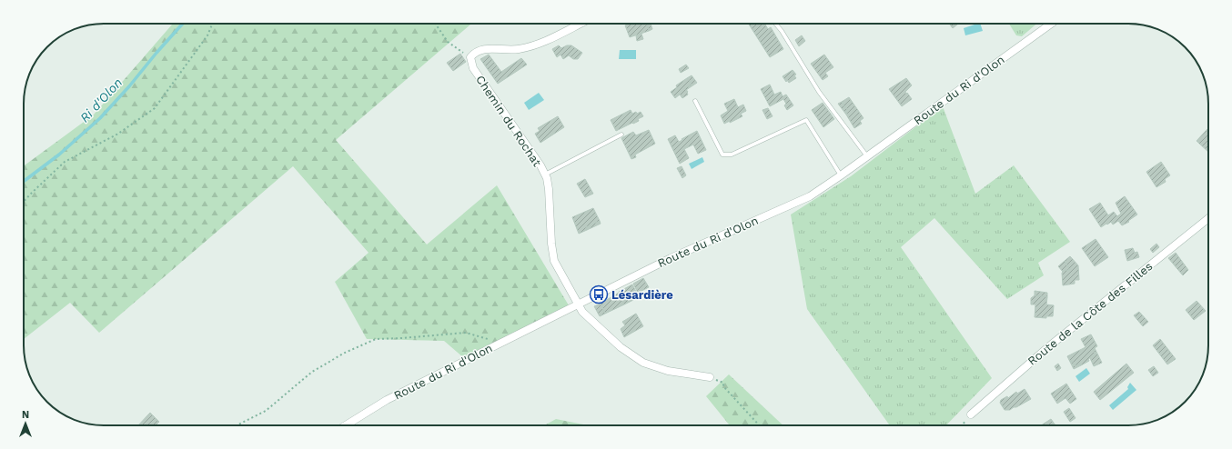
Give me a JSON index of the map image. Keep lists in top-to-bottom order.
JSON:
{
  "streets": {
    "street": ["Route du Ri d'Olon", "Chemin du Rochat", "Route de la Côte des Filles"]
  },
  "crossings": [
    ["Route du Ri d'Olon", "Chemin du Rochat"]
  ],
  "water": ["Ri d'Olon"],
  "places": {
    "bus stop": ["Lésardière"]
  },
  "north": "top"
}
